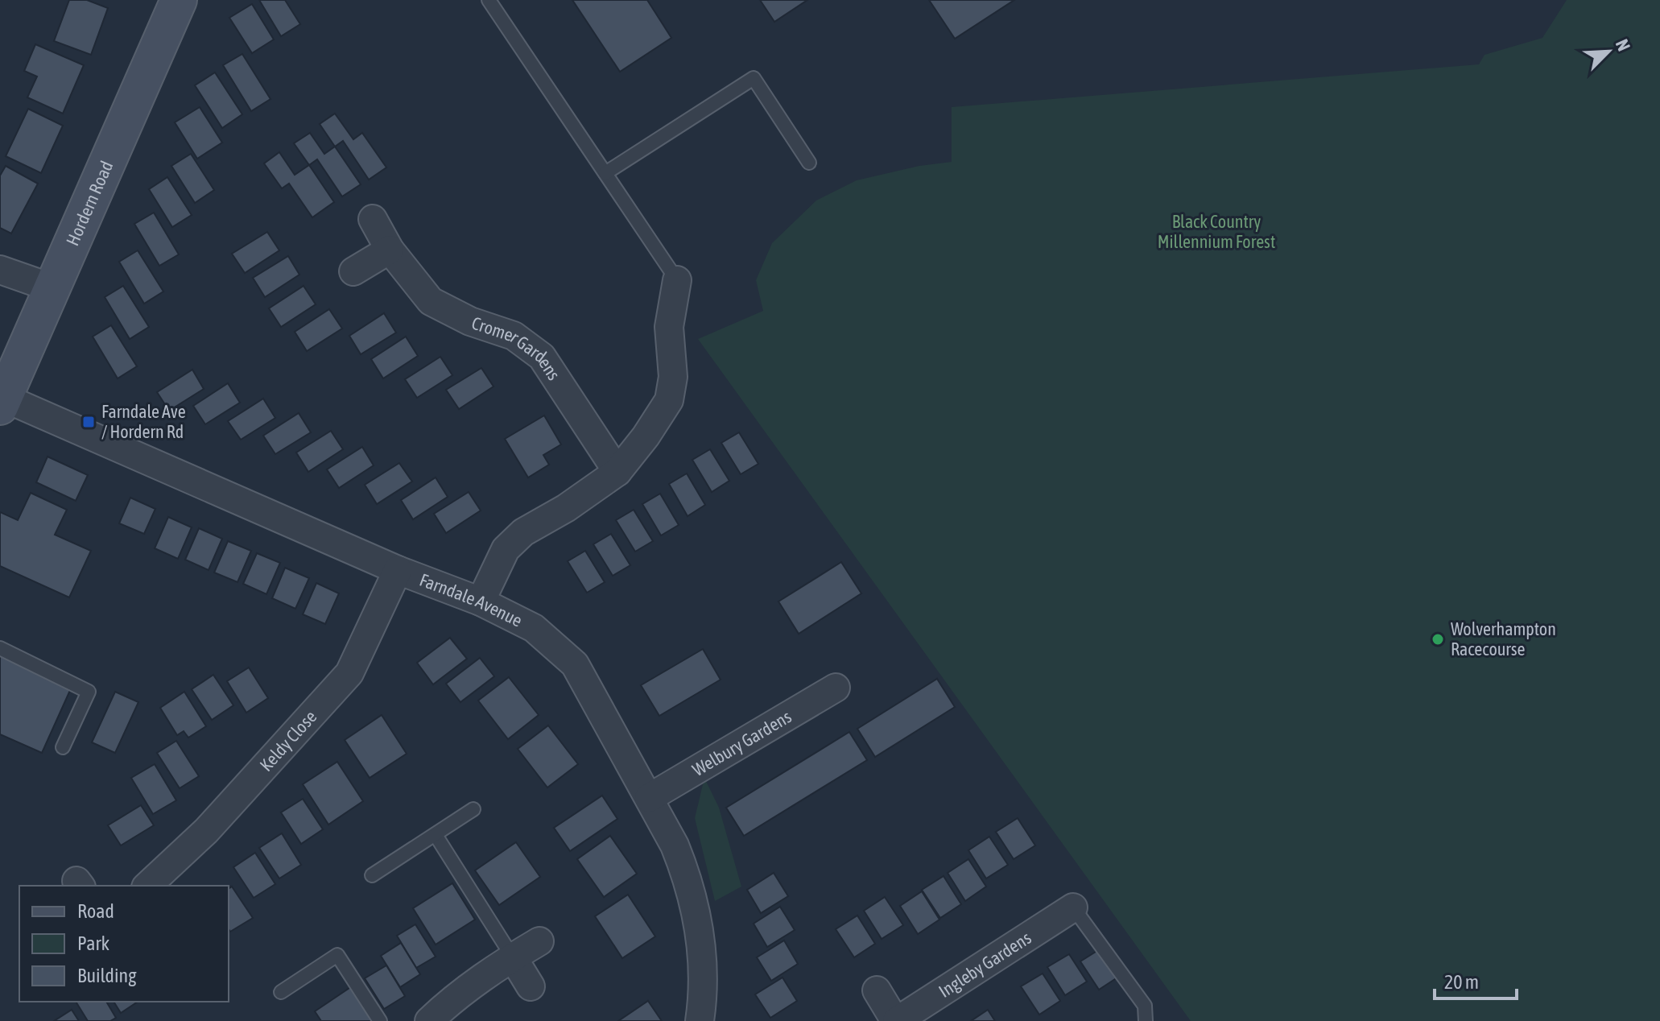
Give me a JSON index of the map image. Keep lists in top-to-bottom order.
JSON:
{
  "streets": {
    "street": [
      "Hordern Road",
      "Cromer Gardens",
      "Farndale Avenue",
      "Keldy Close",
      "Welbury Gardens",
      "Ingleby Gardens"
    ]
  },
  "crossings": [
    ["Hordern Road", "Farndale Avenue"],
    ["Farndale Avenue", "Keldy Close"],
    ["Farndale Avenue", "Welbury Gardens"]
  ],
  "parks": ["Black Country Millennium Forest"],
  "places": {
    "transit": ["Farndale Ave / Hordern Rd"],
    "other": ["Wolverhampton Racecourse"]
  },
  "legend": ["Road", "Park", "Building"],
  "scale_bar": "20 m",
  "north": "top right"
}
